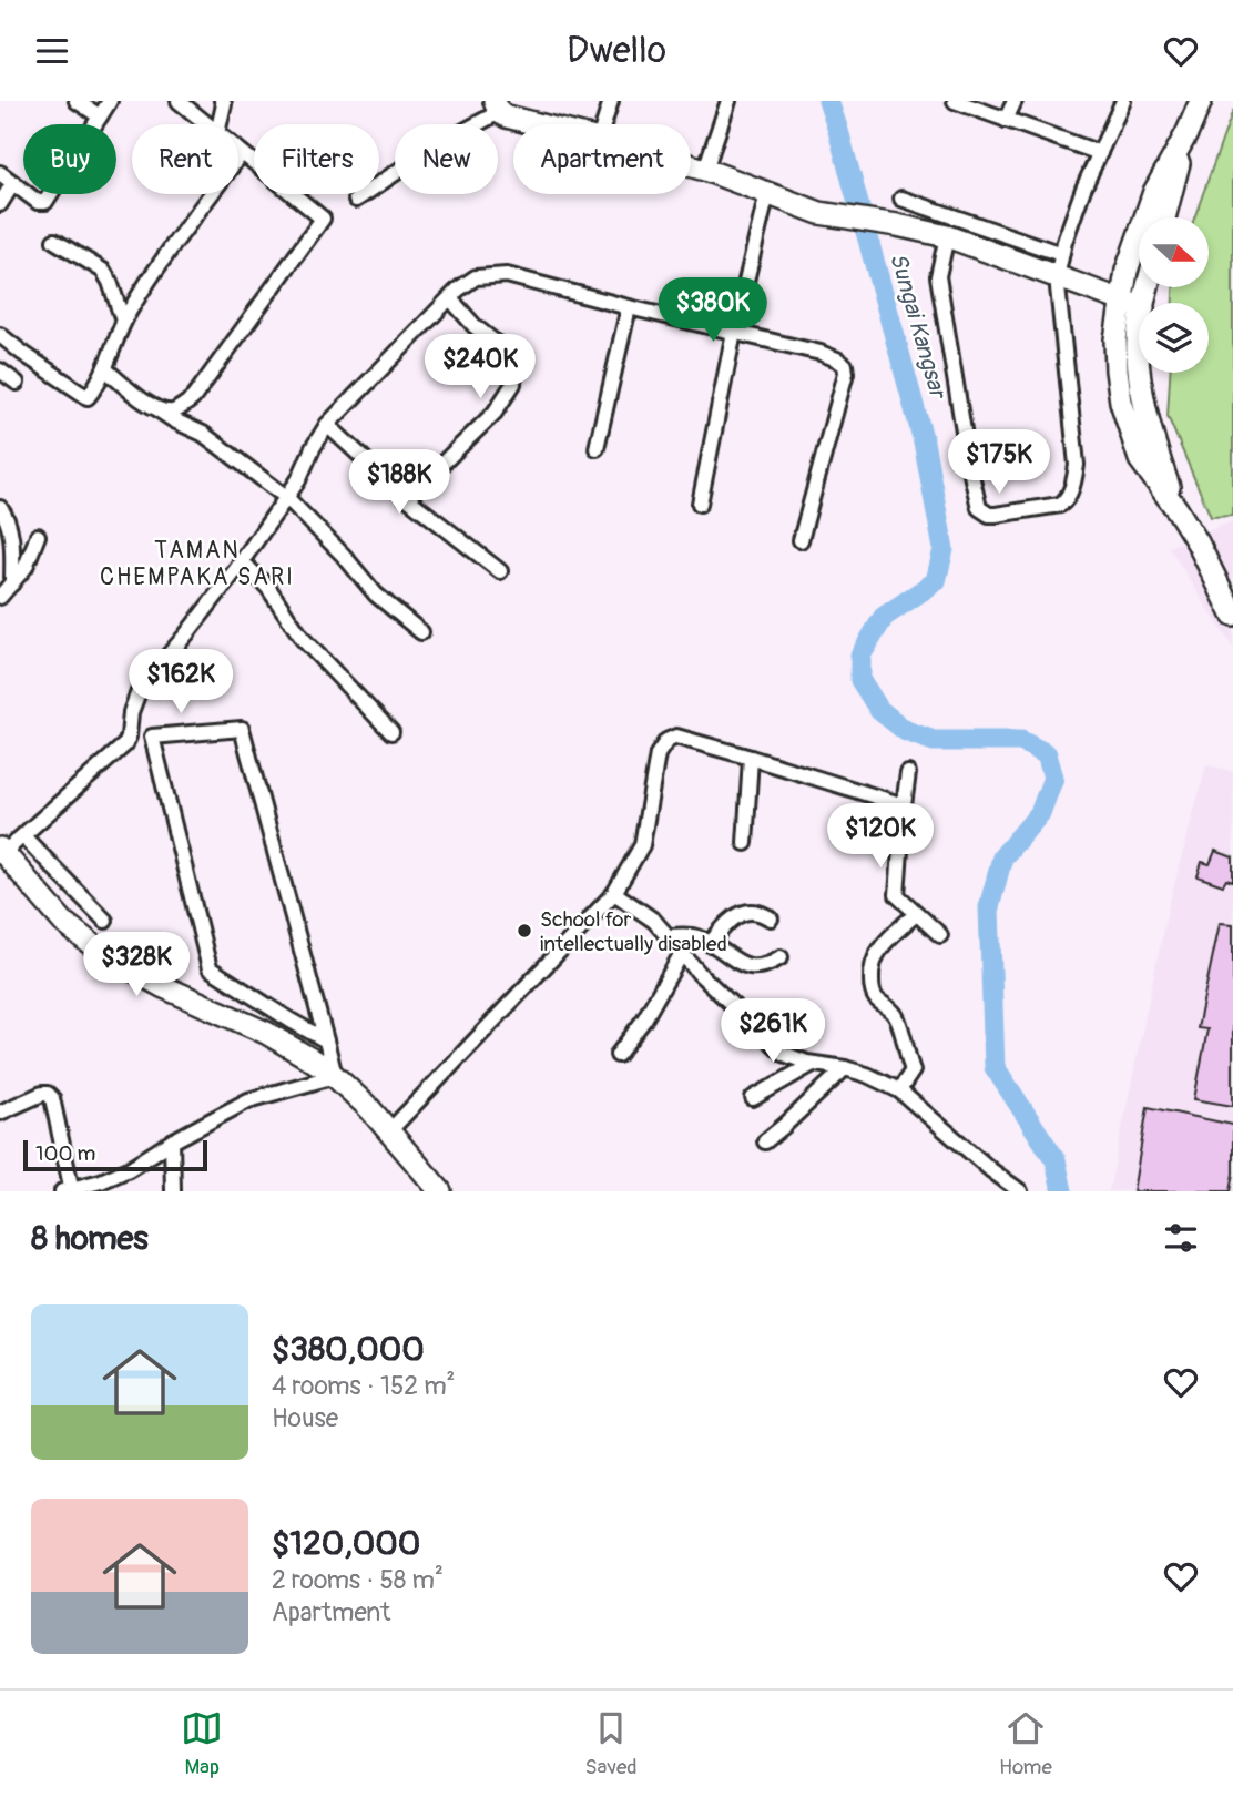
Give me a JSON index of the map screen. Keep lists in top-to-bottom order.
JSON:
{
  "districts": ["TAMAN CHEMPAKA SARI"],
  "water": ["Sungai Kangsar"],
  "places": ["School for intellectually disabled"],
  "scale_bar": "100 m",
  "north": "right",
  "page": {
    "header": "Dwello",
    "chip": [
      "Buy",
      "Rent",
      "Filters",
      "New",
      "Apartment"
    ],
    "price": [
      "$380K",
      "$240K",
      "$175K",
      "$188K",
      "$162K",
      "$120K",
      "$328K",
      "$261K"
    ],
    "scale": "100 m",
    "heading": "8 homes",
    "list": [
      {
        "name": "$380,000",
        "note": "4 rooms · 152 m² · House"
      },
      {
        "name": "$120,000",
        "note": "2 rooms · 58 m² · Apartment"
      }
    ],
    "tabs": ["Map", "Saved", "Home"]
  }
}
